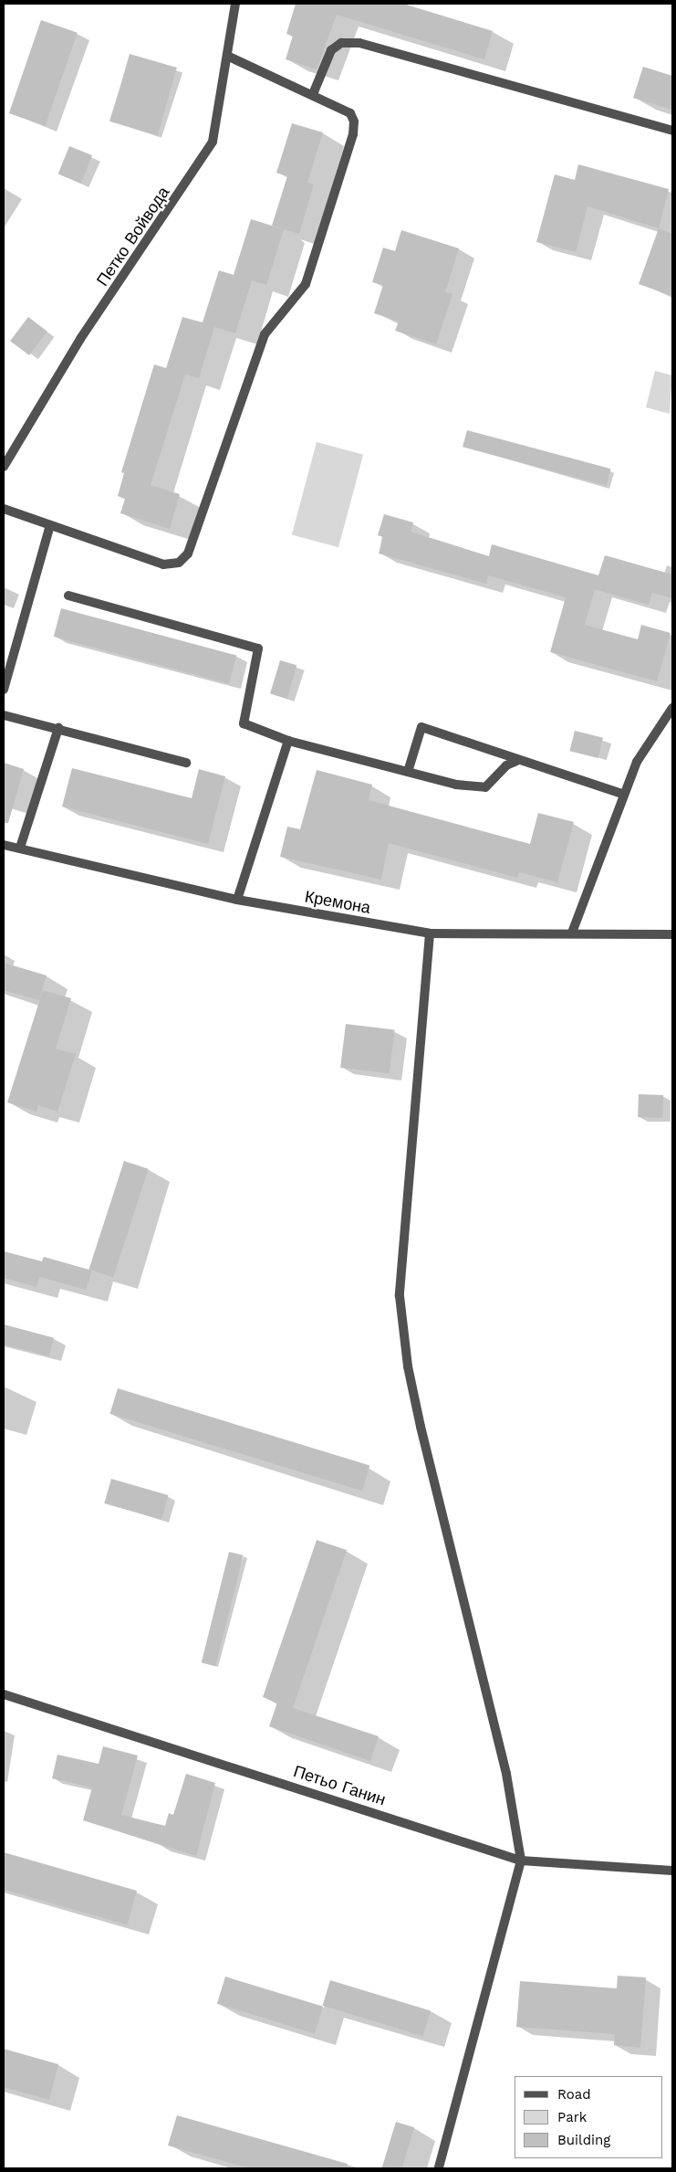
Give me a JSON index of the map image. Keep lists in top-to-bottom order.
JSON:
{
  "streets": {
    "street": ["Петко Войвода", "Кремона", "Петьо Ганин"]
  },
  "legend": ["Road", "Park", "Building"]
}
